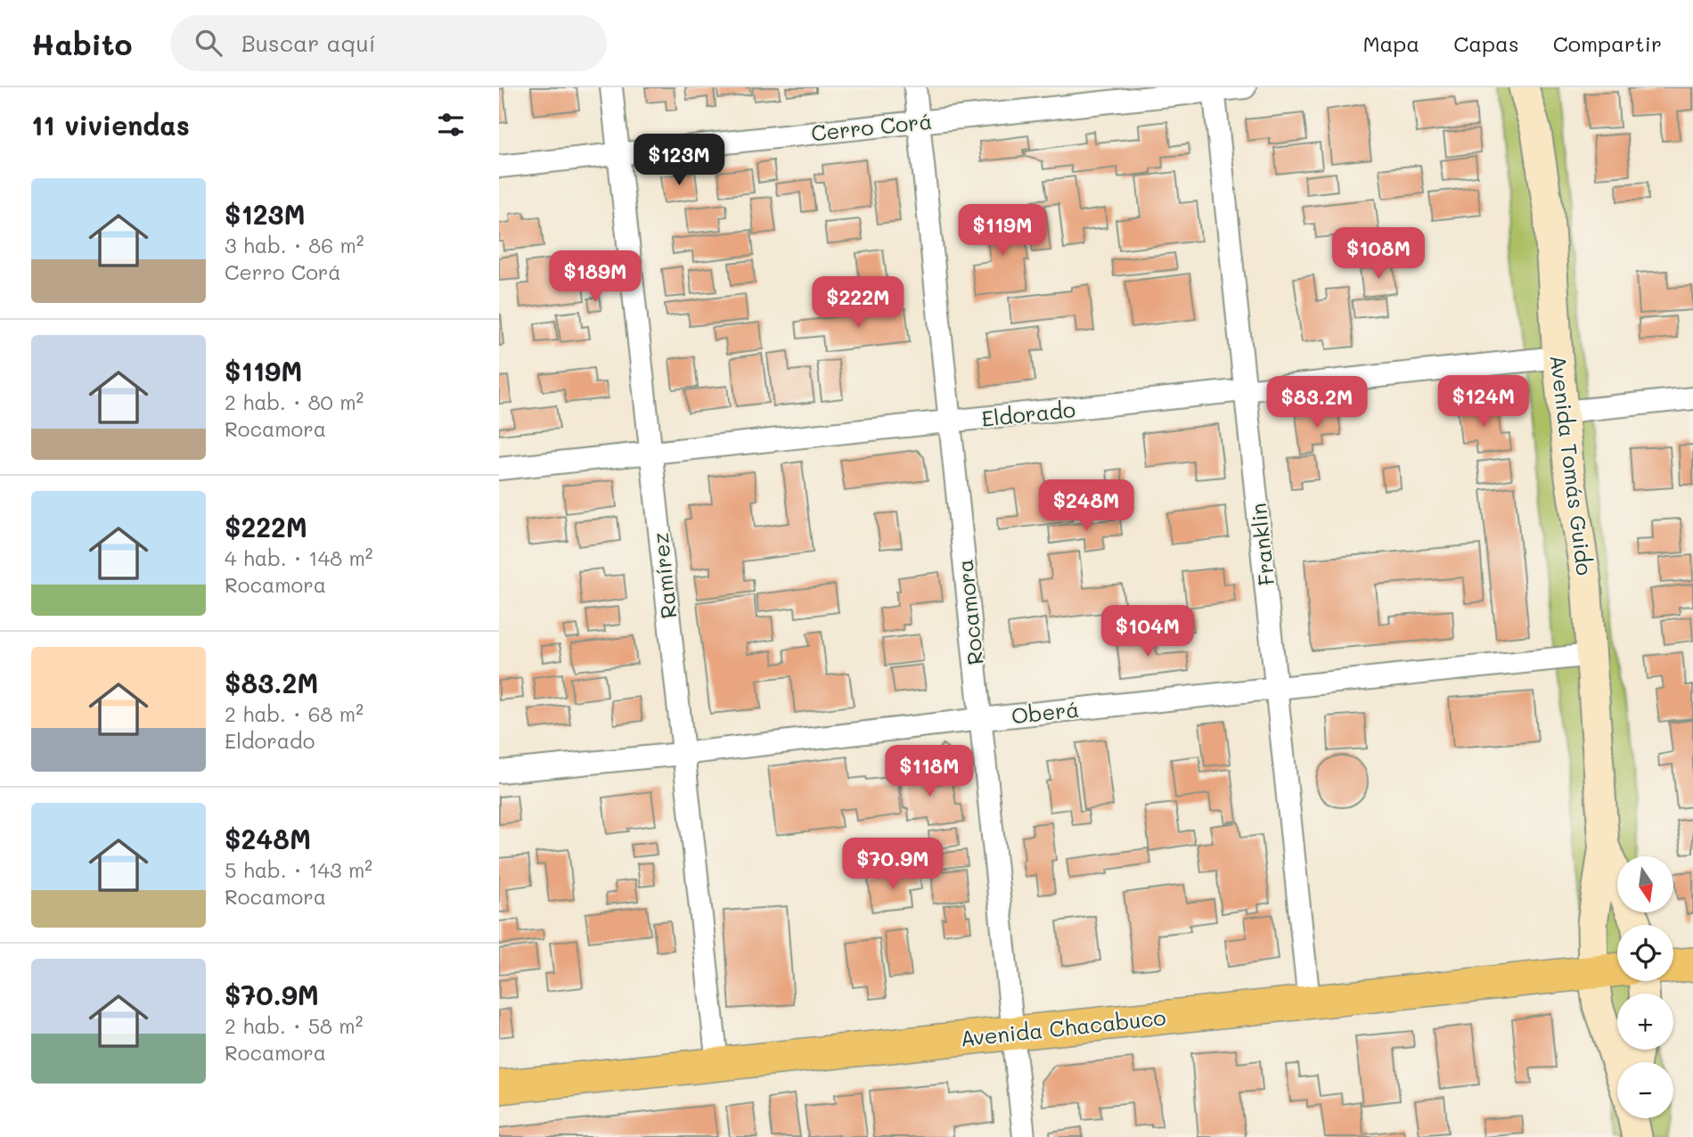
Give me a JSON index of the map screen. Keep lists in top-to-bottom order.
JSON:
{
  "streets": {
    "main road": ["Avenida Tomás Guido", "Avenida Chacabuco"],
    "street": [
      "Cerro Corá",
      "Eldorado",
      "Franklin",
      "Ramírez",
      "Rocamora",
      "Oberá"
    ]
  },
  "crossings": [
    ["Cerro Corá", "Franklin"],
    ["Cerro Corá", "Ramírez"],
    ["Cerro Corá", "Rocamora"],
    ["Eldorado", "Avenida Tomás Guido"],
    ["Eldorado", "Franklin"],
    ["Eldorado", "Ramírez"],
    ["Eldorado", "Rocamora"],
    ["Avenida Tomás Guido", "Oberá"],
    ["Avenida Tomás Guido", "Avenida Chacabuco"],
    ["Franklin", "Oberá"],
    ["Franklin", "Avenida Chacabuco"],
    ["Ramírez", "Oberá"],
    ["Ramírez", "Avenida Chacabuco"],
    ["Rocamora", "Oberá"],
    ["Rocamora", "Avenida Chacabuco"]
  ],
  "north": "bottom",
  "page": {
    "header": "Habito",
    "search": "Buscar aquí",
    "nav": ["Mapa", "Capas", "Compartir"],
    "heading": "11 viviendas",
    "price": [
      "$123M",
      "$119M",
      "$108M",
      "$189M",
      "$222M",
      "$124M",
      "$83.2M",
      "$248M",
      "$104M",
      "$118M",
      "$70.9M"
    ],
    "list": [
      {
        "name": "$123M",
        "note": "3 hab. · 86 m² · Cerro Corá"
      },
      {
        "name": "$119M",
        "note": "2 hab. · 80 m² · Rocamora"
      },
      {
        "name": "$222M",
        "note": "4 hab. · 148 m² · Rocamora"
      },
      {
        "name": "$83.2M",
        "note": "2 hab. · 68 m² · Eldorado"
      },
      {
        "name": "$248M",
        "note": "5 hab. · 143 m² · Rocamora"
      },
      {
        "name": "$70.9M",
        "note": "2 hab. · 58 m² · Rocamora"
      }
    ],
    "map_buttons": ["+", "−"]
  }
}
